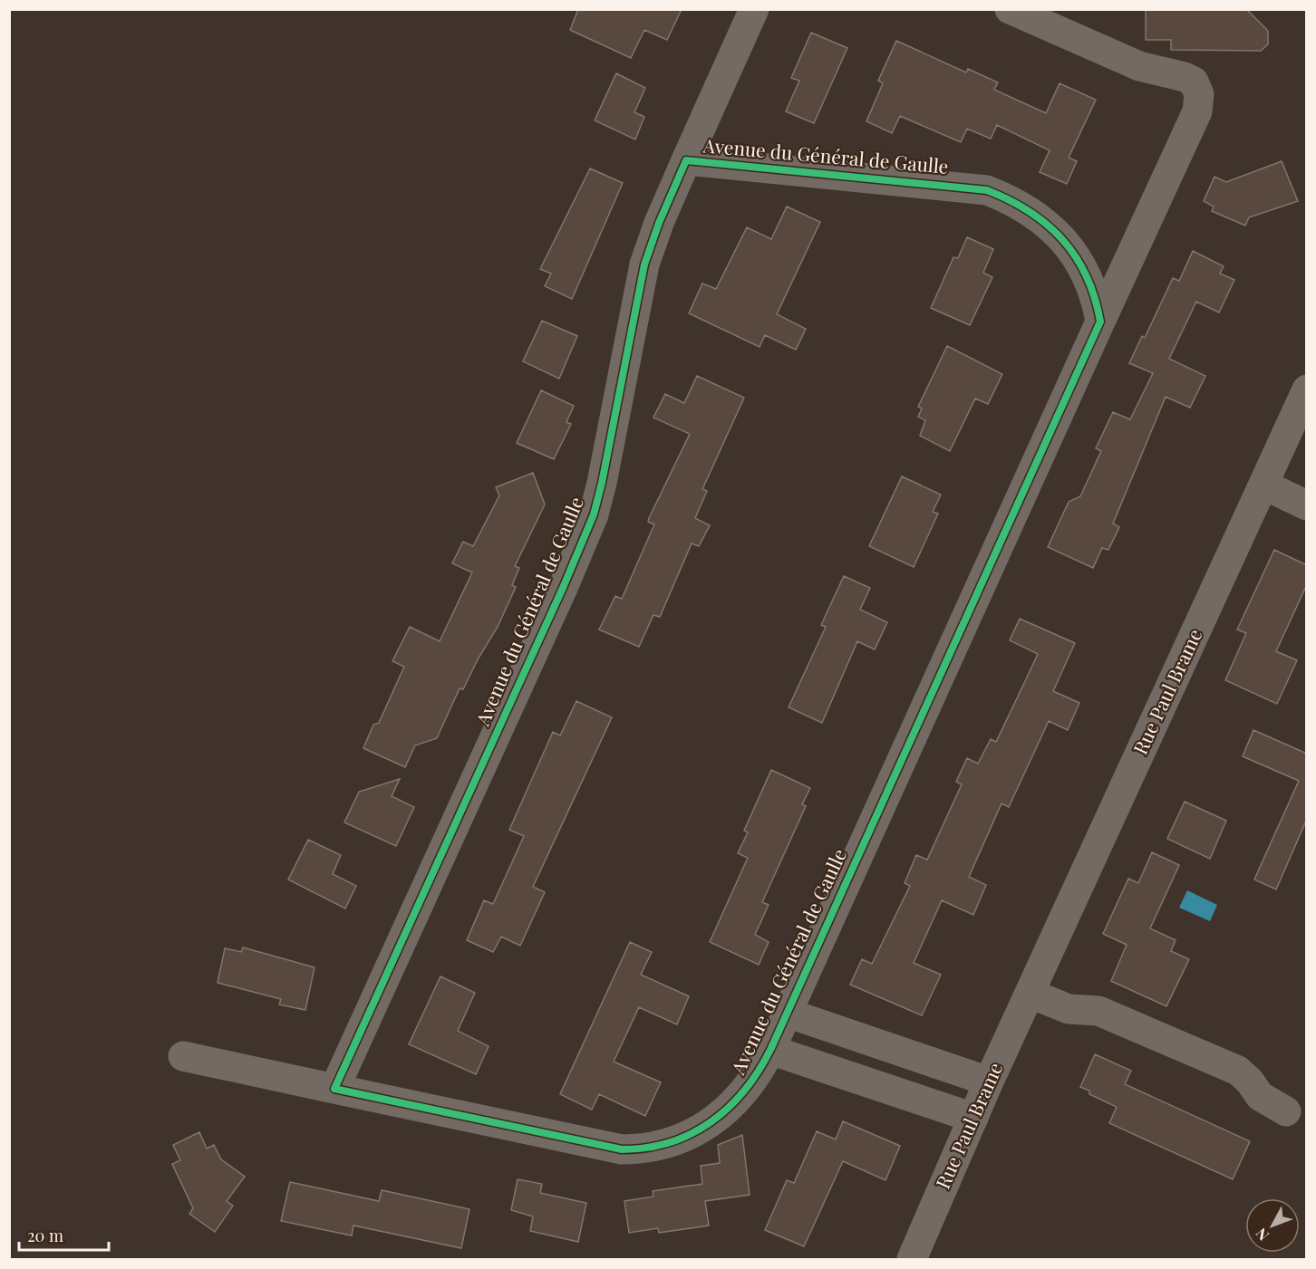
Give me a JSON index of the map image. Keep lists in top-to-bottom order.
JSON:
{
  "streets": {
    "street": ["Avenue du Général de Gaulle", "Rue Paul Brame"]
  },
  "crossings": [
    ["Avenue du Général de Gaulle", "Rue Paul Brame"]
  ],
  "scale_bar": "20 m",
  "north": "bottom left"
}
